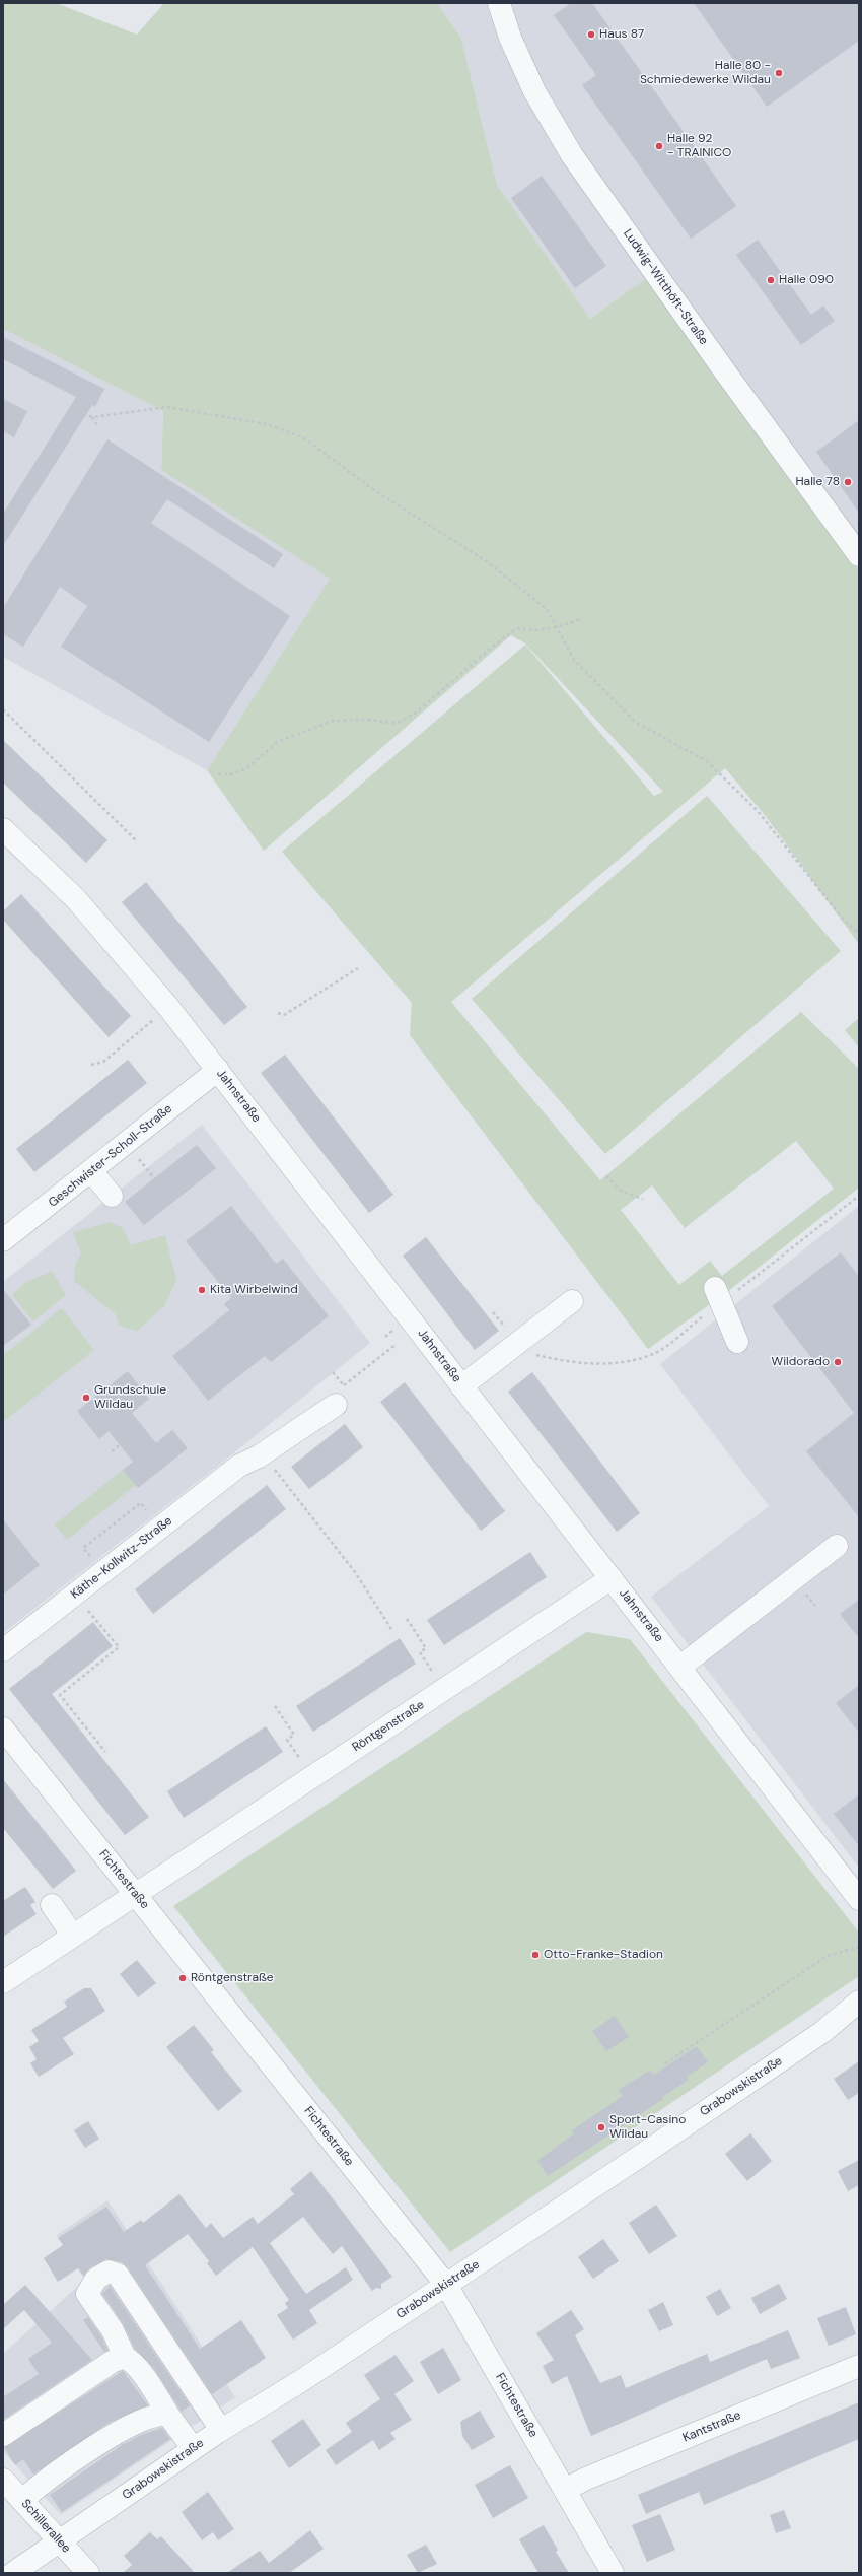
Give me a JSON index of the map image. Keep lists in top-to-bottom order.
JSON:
{
  "streets": {
    "street": [
      "Ludwig-Witthöft-Straße",
      "Jahnstraße",
      "Geschwister-Scholl-Straße",
      "Käthe-Kollwitz-Straße",
      "Röntgenstraße",
      "Fichtestraße",
      "Grabowskistraße",
      "Kantstraße",
      "Schillerallee"
    ]
  },
  "crossings": [
    ["Jahnstraße", "Geschwister-Scholl-Straße"],
    ["Jahnstraße", "Röntgenstraße"],
    ["Röntgenstraße", "Fichtestraße"],
    ["Fichtestraße", "Grabowskistraße"],
    ["Fichtestraße", "Kantstraße"],
    ["Grabowskistraße", "Schillerallee"]
  ],
  "places": [
    "Haus 87",
    "Halle 80 - Schmiedewerke Wildau",
    "Halle 92 - TRAINICO",
    "Halle 090",
    "Halle 78",
    "Kita Wirbelwind",
    "Wildorado",
    "Grundschule Wildau",
    "Otto-Franke-Stadion",
    "Röntgenstraße",
    "Sport-Casino Wildau"
  ]
}
